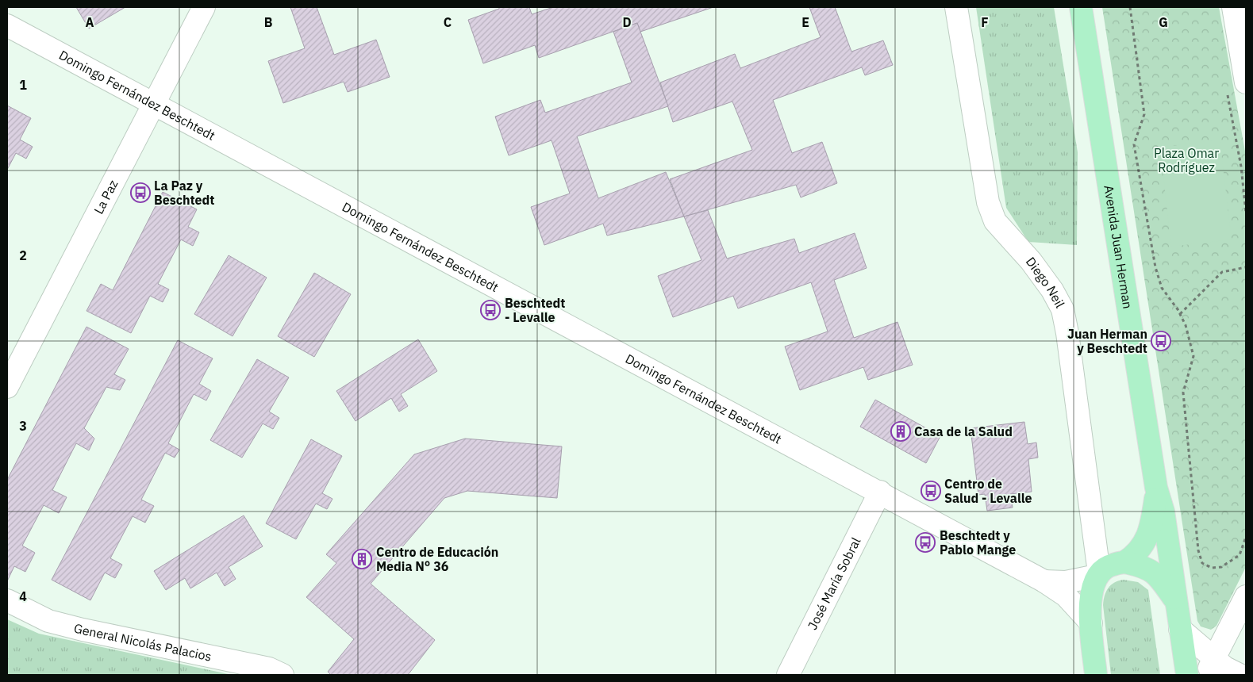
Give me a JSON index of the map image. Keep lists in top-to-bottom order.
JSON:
{
  "streets": {
    "main road": ["Avenida Juan Herman"],
    "street": [
      "Domingo Fernández Beschtedt",
      "La Paz",
      "Diego Neil",
      "José María Sobral",
      "General Nicolás Palacios"
    ]
  },
  "crossings": [
    ["Domingo Fernández Beschtedt", "La Paz"],
    ["Domingo Fernández Beschtedt", "Diego Neil"],
    ["Domingo Fernández Beschtedt", "José María Sobral"]
  ],
  "parks": ["Plaza Omar Rodríguez"],
  "places": {
    "bus stop": [
      "La Paz y Beschtedt",
      "Beschtedt - Levalle",
      "Juan Herman y Beschtedt",
      "Centro de Salud - Levalle",
      "Beschtedt y Pablo Mange"
    ],
    "building": ["Casa de la Salud", "Centro de Educación Media N° 36"]
  },
  "grid": {
    "columns": [
      "A",
      "B",
      "C",
      "D",
      "E",
      "F",
      "G"
    ],
    "rows": [
      "1",
      "2",
      "3",
      "4"
    ]
  }
}
